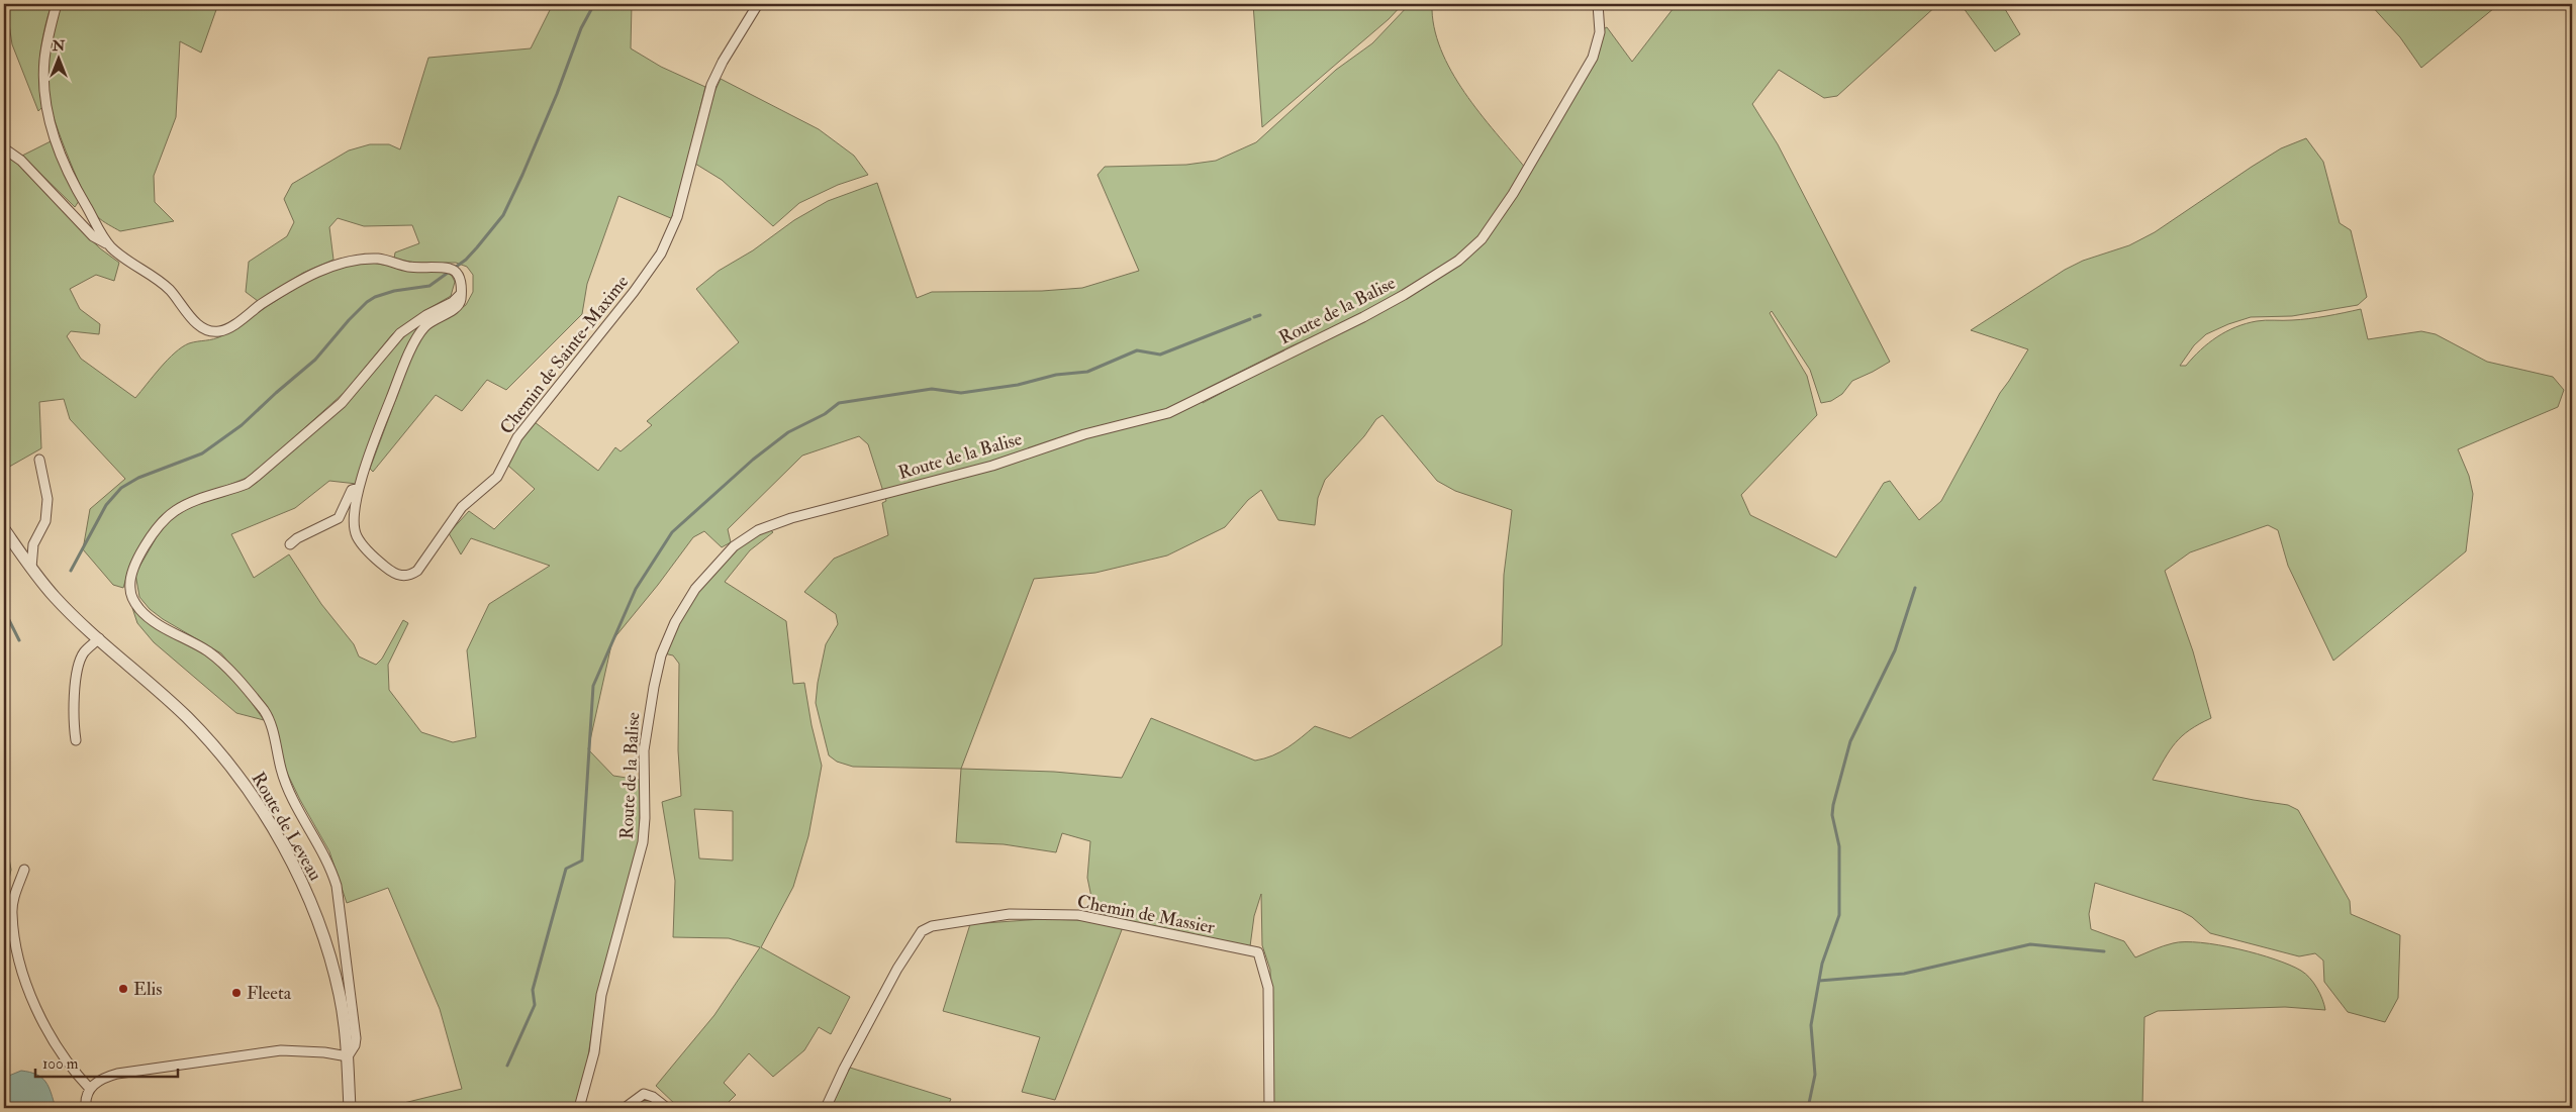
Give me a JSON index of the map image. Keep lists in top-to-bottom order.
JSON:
{
  "streets": {
    "street": [
      "Route de la Balise",
      "Chemin de Sainte-Maxime",
      "Route de Leveau",
      "Chemin de Massier"
    ]
  },
  "places": ["Elis", "Fleeta"],
  "scale_bar": "100 m",
  "north": "top"
}
